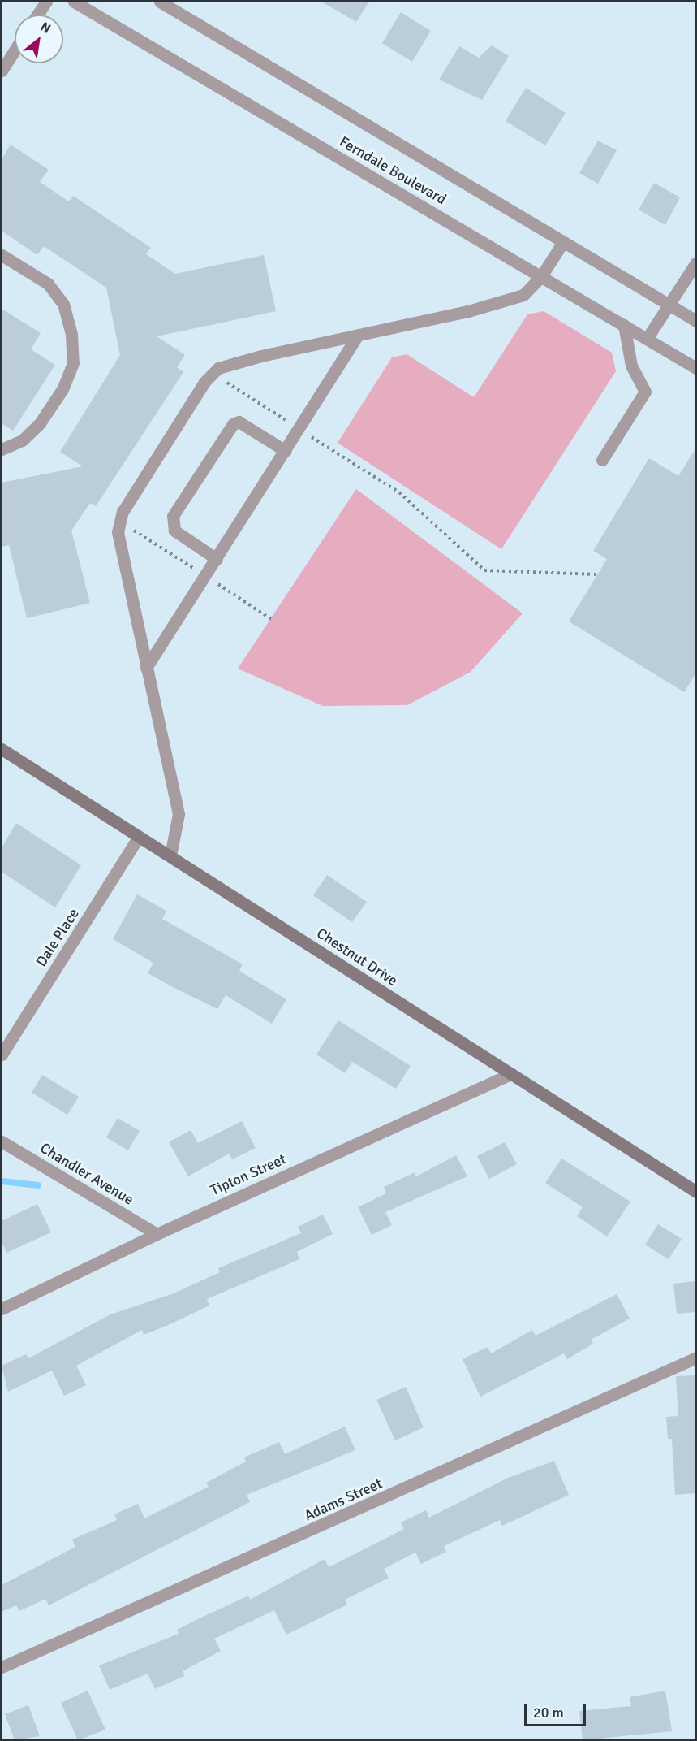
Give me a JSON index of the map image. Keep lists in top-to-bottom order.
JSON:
{
  "streets": {
    "street": [
      "Ferndale Boulevard",
      "Dale Place",
      "Chestnut Drive",
      "Chandler Avenue",
      "Tipton Street",
      "Adams Street"
    ]
  },
  "crossings": [
    ["Dale Place", "Chestnut Drive"],
    ["Chestnut Drive", "Tipton Street"],
    ["Chandler Avenue", "Tipton Street"]
  ],
  "scale_bar": "20 m",
  "north": "top right"
}
